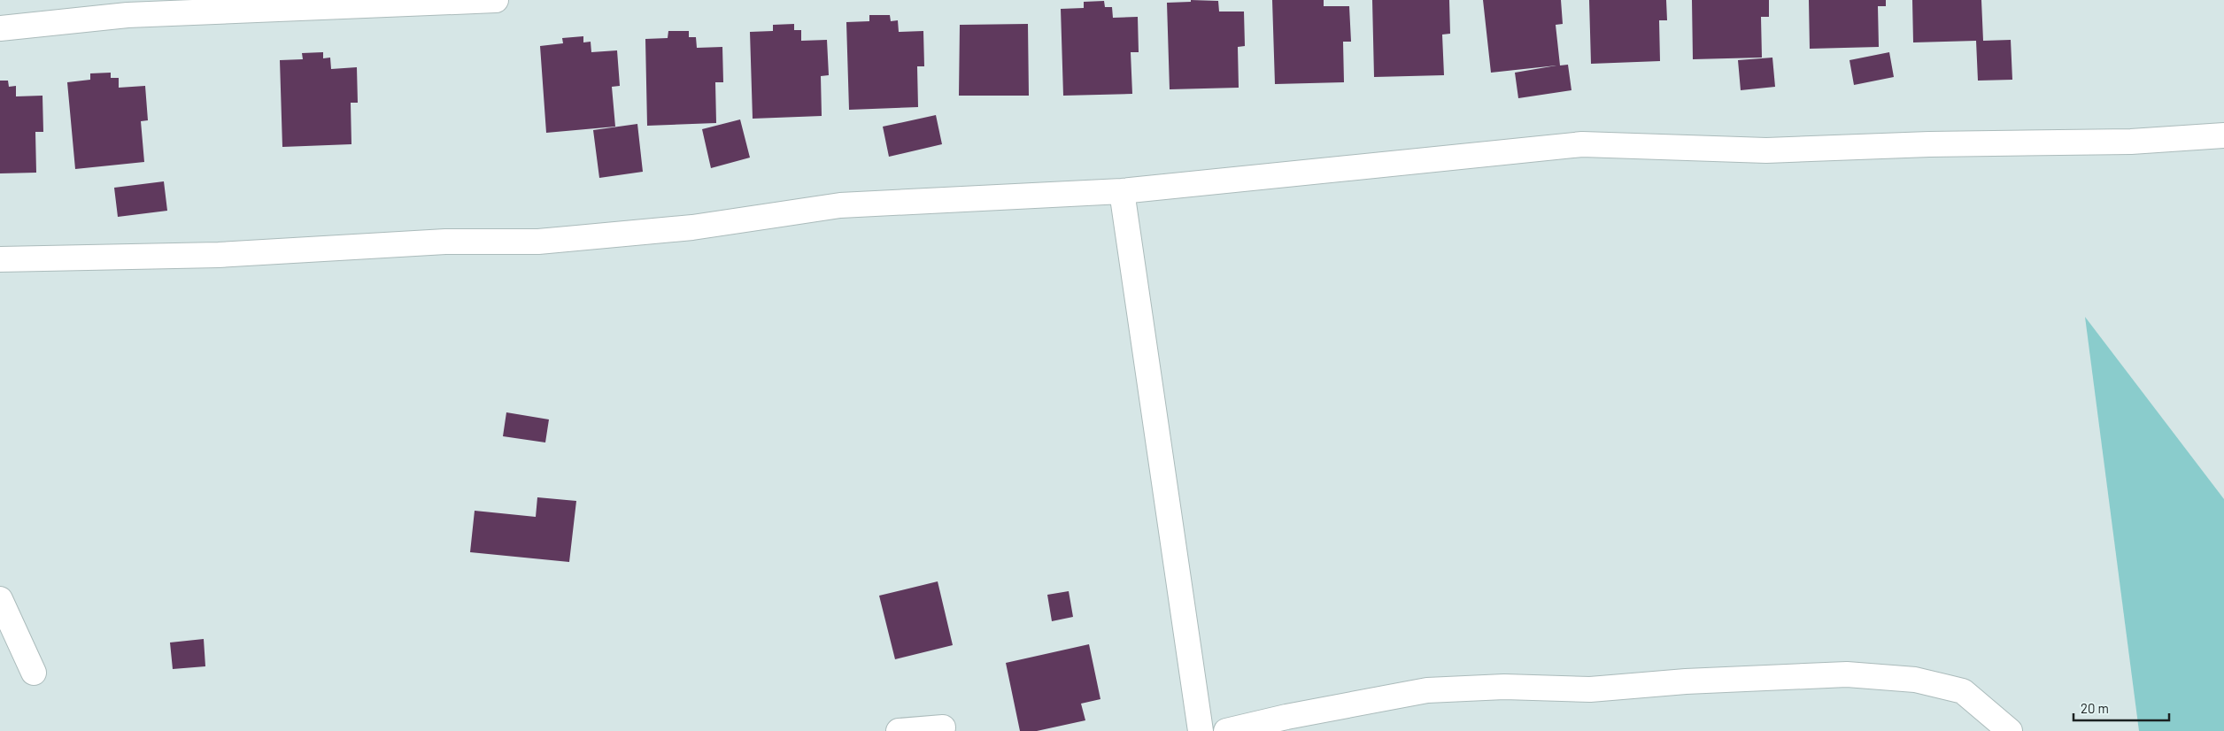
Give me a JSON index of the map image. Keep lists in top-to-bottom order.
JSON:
{
  "scale_bar": "20 m"
}
